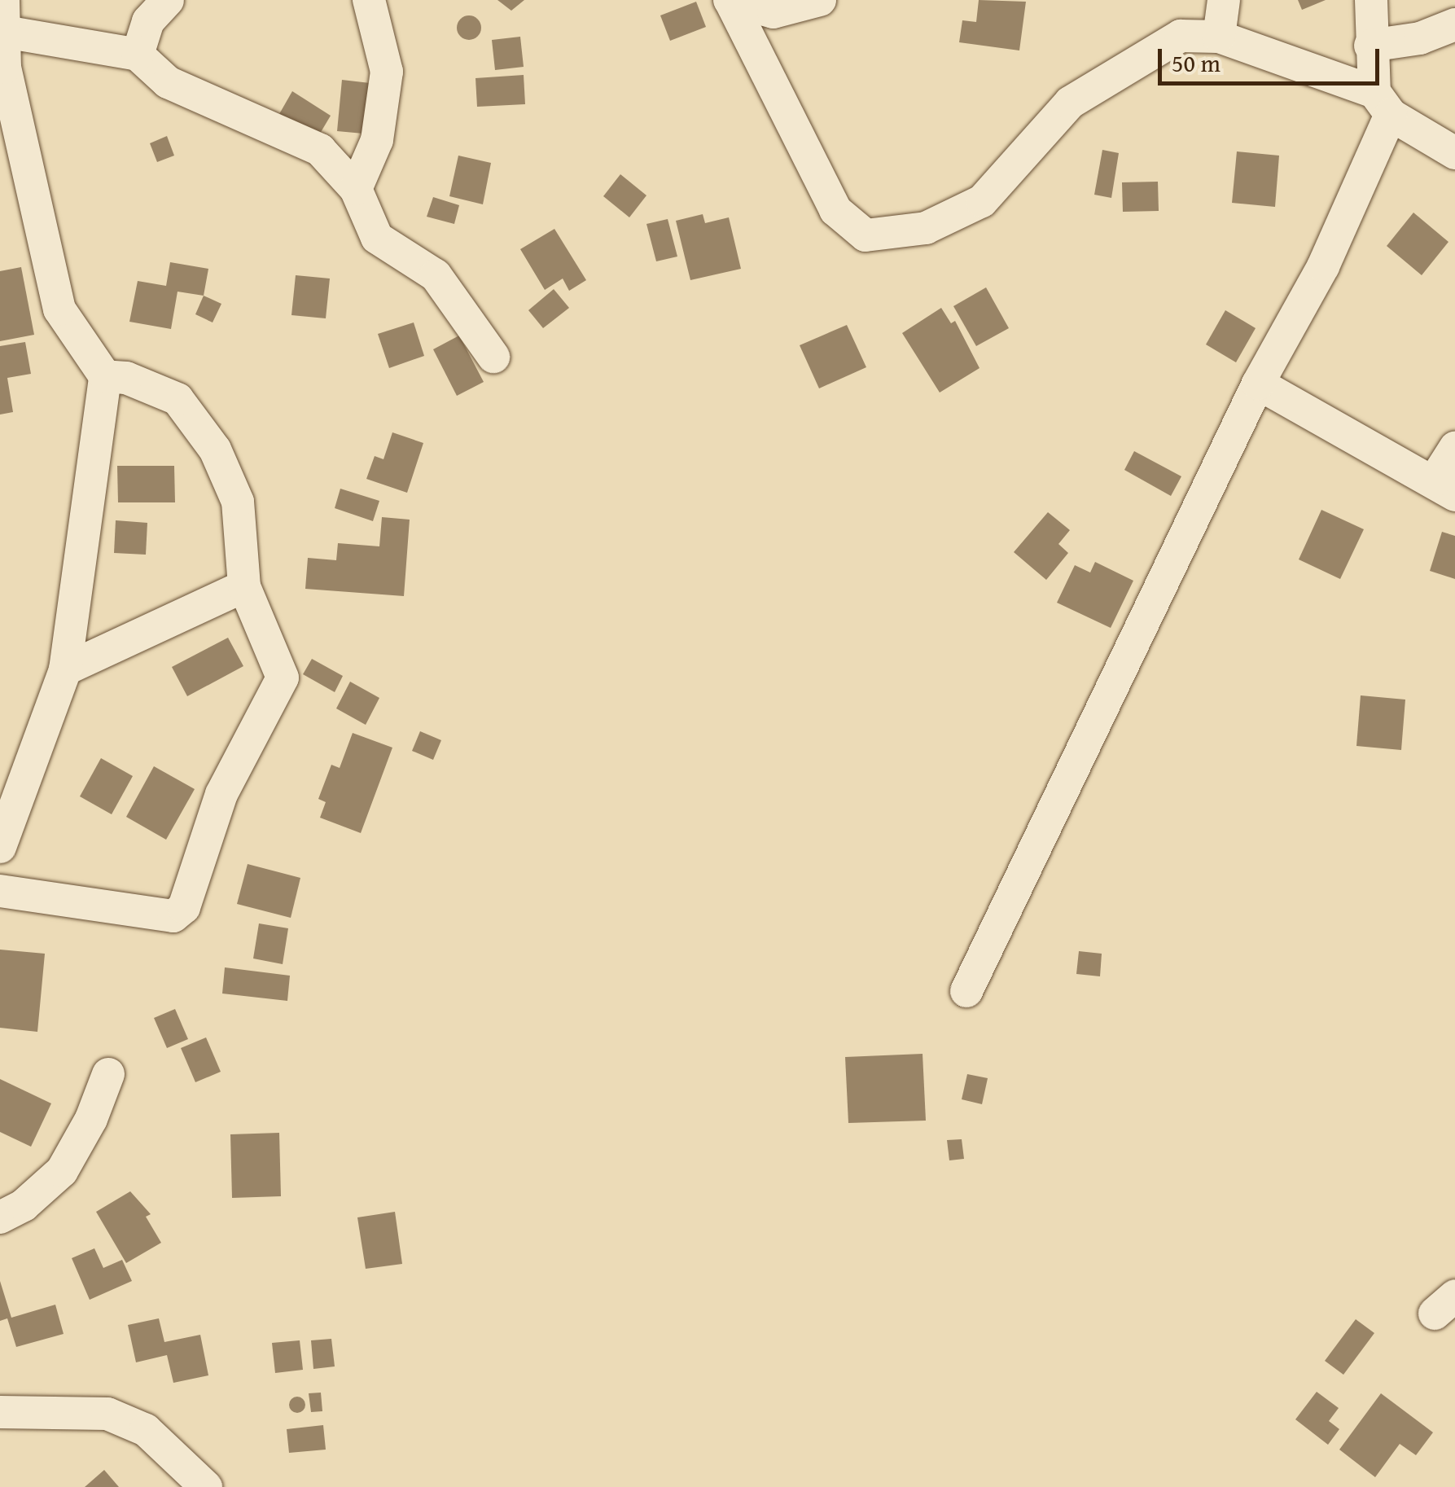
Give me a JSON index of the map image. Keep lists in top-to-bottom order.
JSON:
{
  "scale_bar": "50 m"
}
